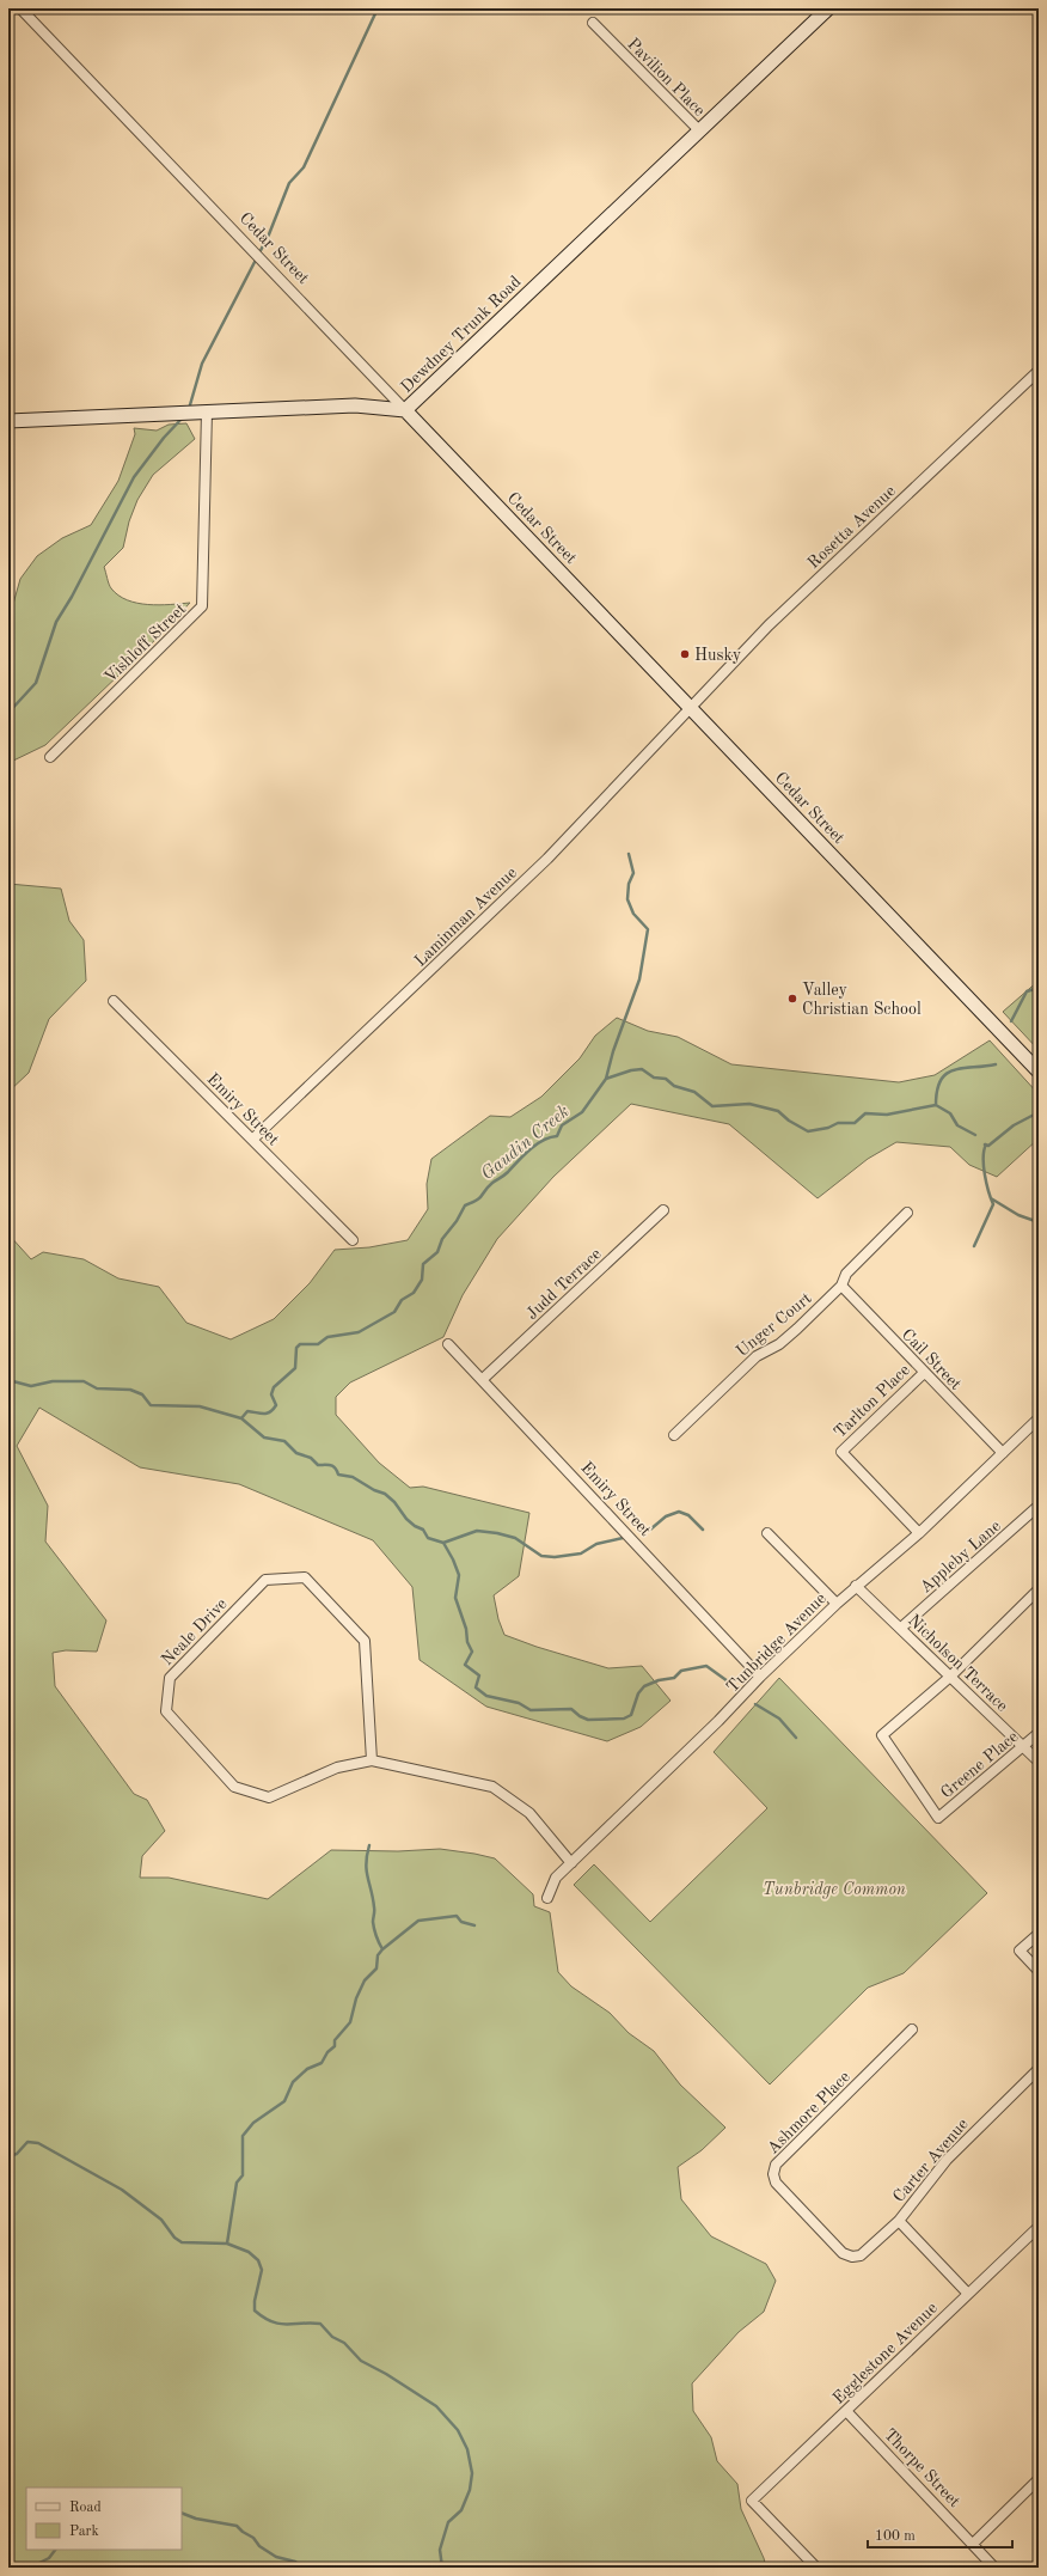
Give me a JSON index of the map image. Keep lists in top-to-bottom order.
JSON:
{
  "streets": {
    "main road": ["Cedar Street", "Dewdney Trunk Road"],
    "street": [
      "Pavilion Place",
      "Rosetta Avenue",
      "Vishloff Street",
      "Laminman Avenue",
      "Emiry Street",
      "Judd Terrace",
      "Unger Court",
      "Cail Street",
      "Tarlton Place",
      "Appleby Lane",
      "Neale Drive",
      "Tunbridge Avenue",
      "Nicholson Terrace",
      "Greene Place",
      "Ashmore Place",
      "Carter Avenue",
      "Egglestone Avenue",
      "Thorpe Street"
    ]
  },
  "crossings": [
    ["Pavilion Place", "Dewdney Trunk Road"],
    ["Cedar Street", "Dewdney Trunk Road"],
    ["Cedar Street", "Rosetta Avenue"],
    ["Cedar Street", "Laminman Avenue"],
    ["Dewdney Trunk Road", "Vishloff Street"],
    ["Rosetta Avenue", "Laminman Avenue"],
    ["Laminman Avenue", "Emiry Street"],
    ["Emiry Street", "Judd Terrace"],
    ["Emiry Street", "Tunbridge Avenue"],
    ["Unger Court", "Cail Street"],
    ["Cail Street", "Tarlton Place"],
    ["Cail Street", "Tunbridge Avenue"],
    ["Tarlton Place", "Tunbridge Avenue"],
    ["Appleby Lane", "Nicholson Terrace"],
    ["Neale Drive", "Tunbridge Avenue"],
    ["Tunbridge Avenue", "Nicholson Terrace"],
    ["Nicholson Terrace", "Greene Place"],
    ["Ashmore Place", "Carter Avenue"],
    ["Carter Avenue", "Egglestone Avenue"],
    ["Egglestone Avenue", "Thorpe Street"]
  ],
  "water": ["Gaudin Creek"],
  "parks": ["Tunbridge Common"],
  "places": ["Husky", "Valley Christian School"],
  "legend": ["Road", "Park"],
  "scale_bar": "100 m"
}
